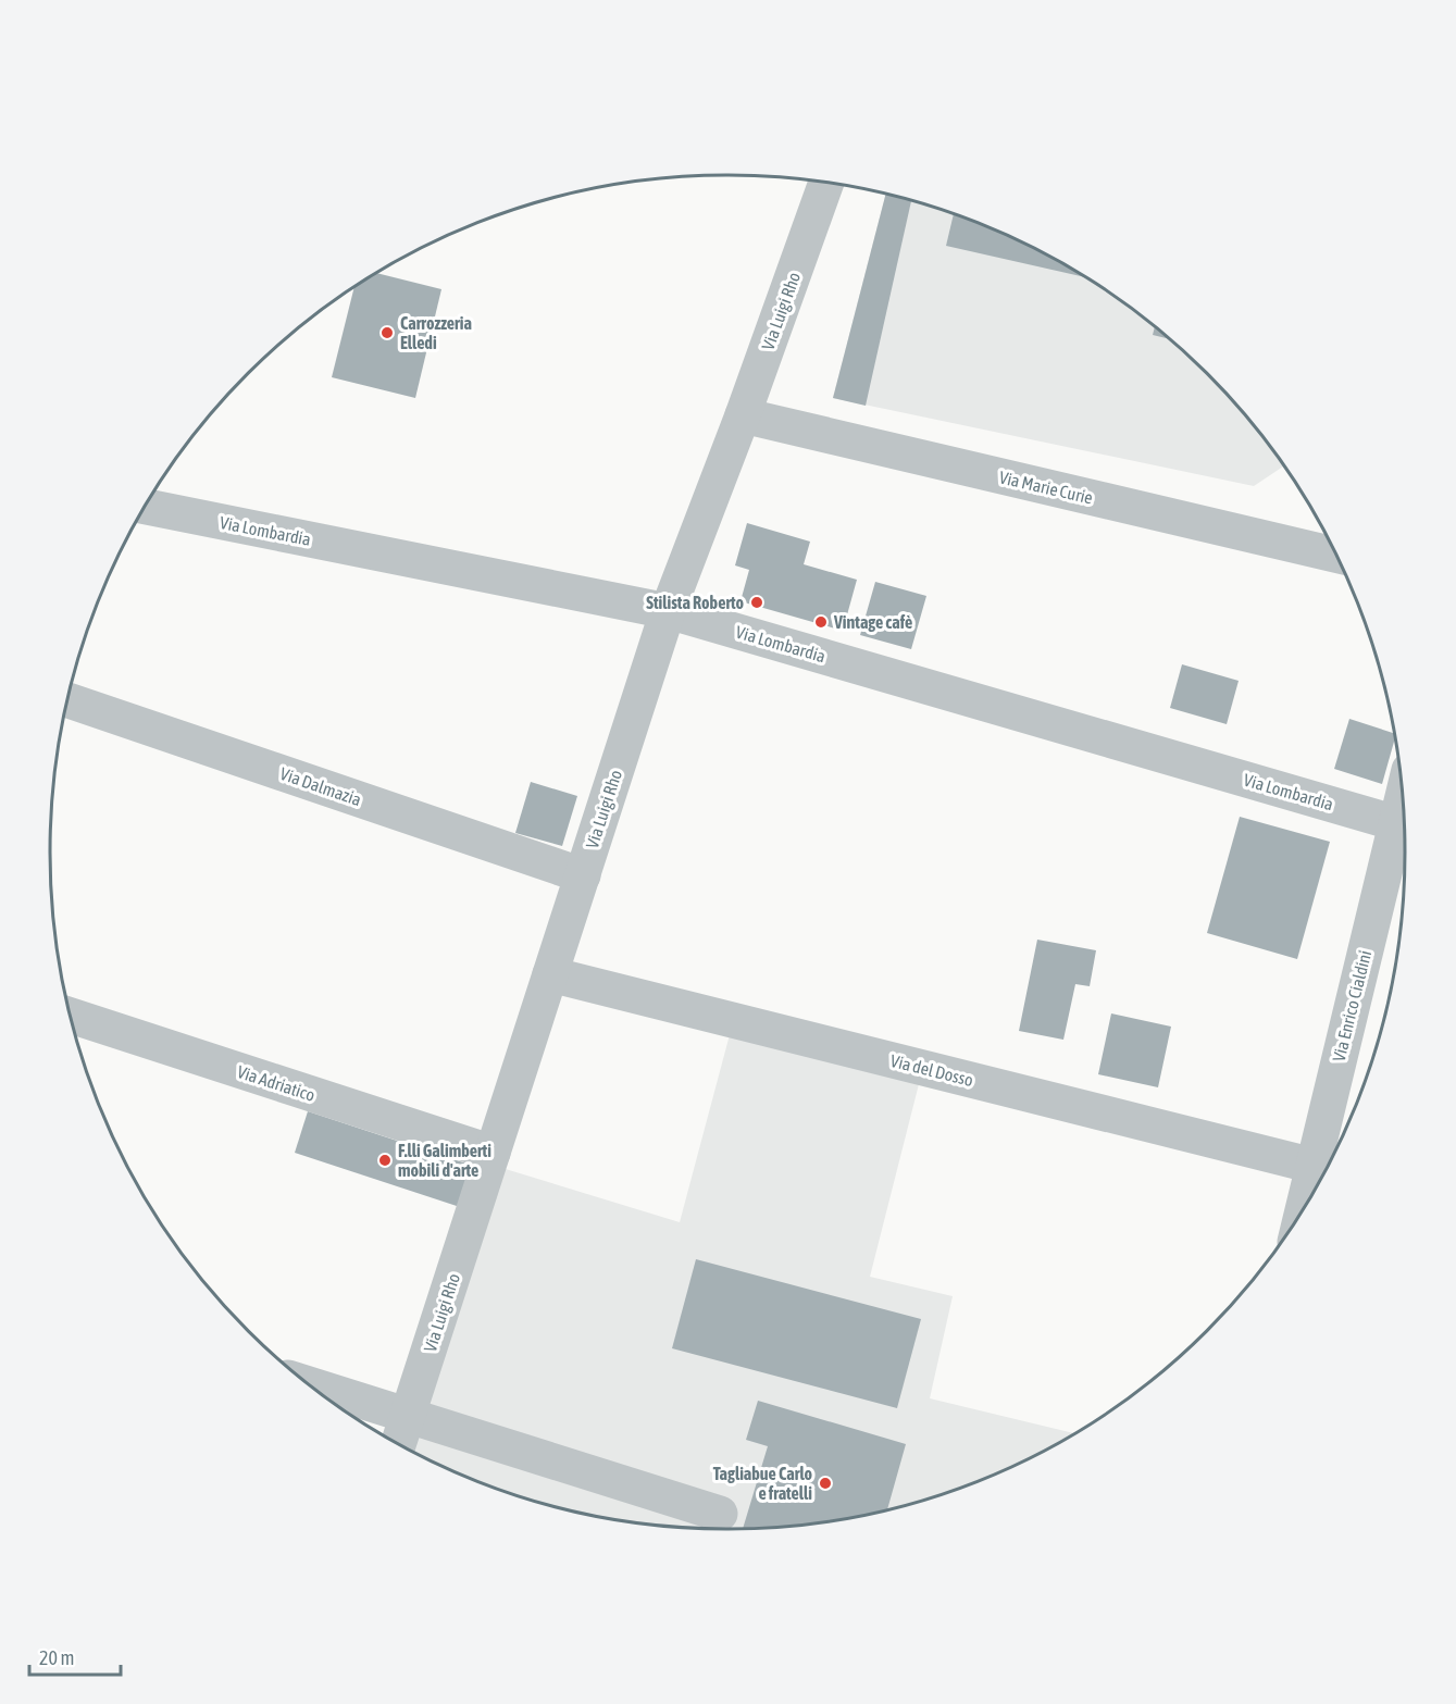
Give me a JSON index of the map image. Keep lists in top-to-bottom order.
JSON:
{
  "streets": {
    "street": [
      "Via Luigi Rho",
      "Via Marie Curie",
      "Via Lombardia",
      "Via Dalmazia",
      "Via Enrico Cialdini",
      "Via del Dosso",
      "Via Adriatico"
    ]
  },
  "crossings": [
    ["Via Luigi Rho", "Via Marie Curie"],
    ["Via Luigi Rho", "Via Lombardia"],
    ["Via Luigi Rho", "Via Dalmazia"],
    ["Via Luigi Rho", "Via del Dosso"],
    ["Via Luigi Rho", "Via Adriatico"],
    ["Via Enrico Cialdini", "Via del Dosso"]
  ],
  "places": [
    "Carrozzeria Elledi",
    "Stilista Roberto",
    "Vintage cafè",
    "F.lli Galimberti mobili d'arte",
    "Tagliabue Carlo e fratelli"
  ],
  "scale_bar": "20 m"
}
